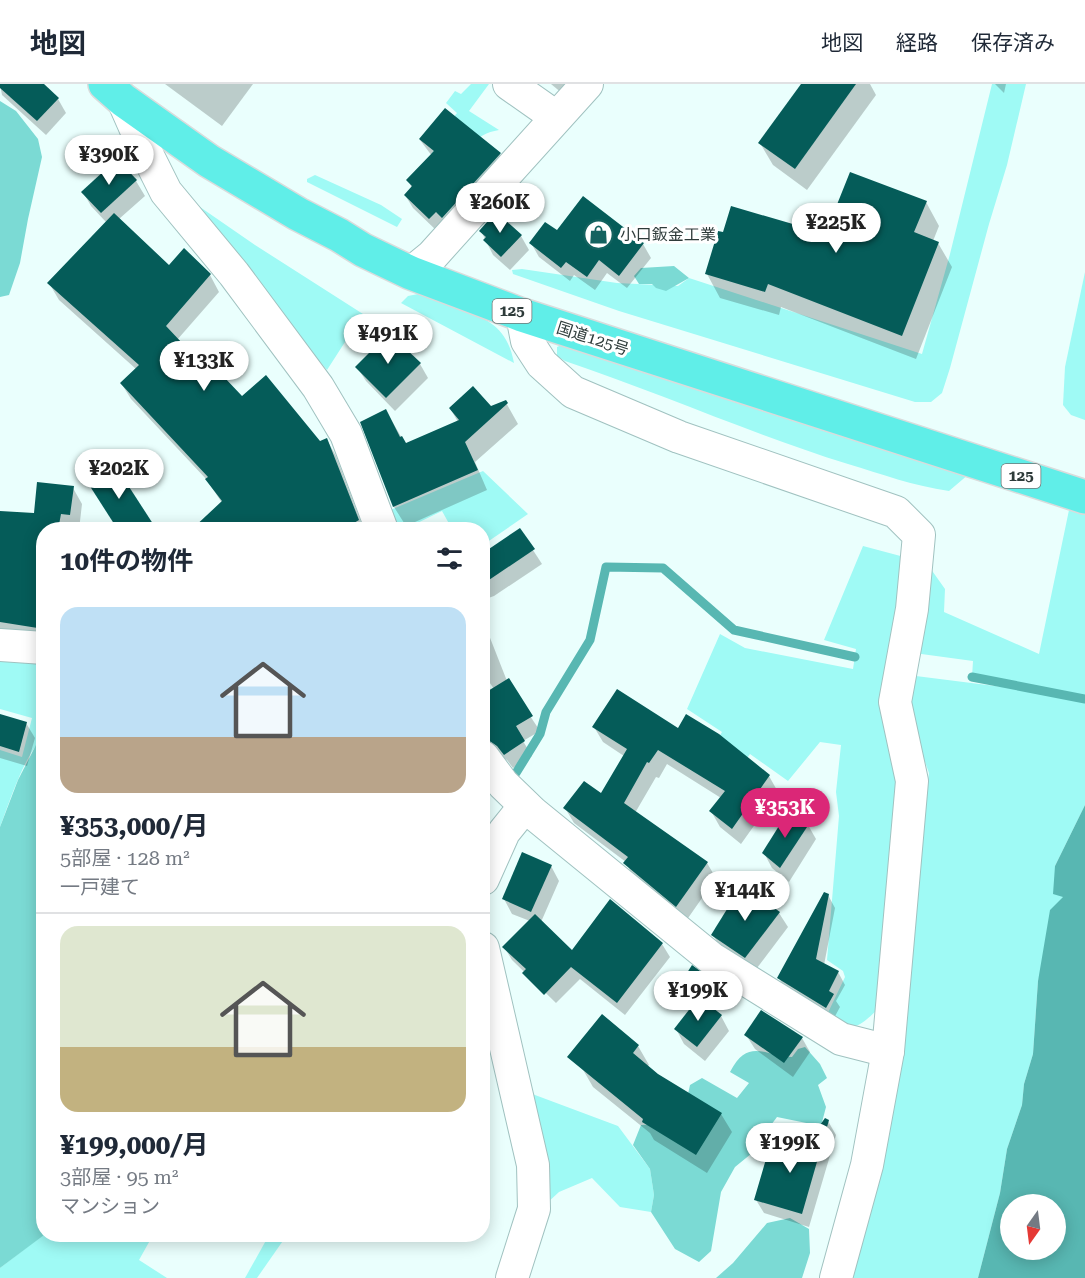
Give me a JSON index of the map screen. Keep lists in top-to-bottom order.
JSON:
{
  "streets": {
    "highway": ["125", "国道125号"]
  },
  "places": {
    "shop": ["小口鈑金工業"]
  },
  "north": "bottom",
  "page": {
    "header": "地図",
    "nav": ["地図", "経路", "保存済み"],
    "price": [
      "¥390K",
      "¥260K",
      "¥225K",
      "¥491K",
      "¥133K",
      "¥202K",
      "¥353K",
      "¥144K",
      "¥199K",
      "¥199K"
    ],
    "heading": "10件の物件",
    "list": [
      {
        "name": "¥353,000/月",
        "note": "5部屋 · 128 m² · 一戸建て"
      },
      {
        "name": "¥199,000/月",
        "note": "3部屋 · 95 m² · マンション"
      }
    ]
  }
}
